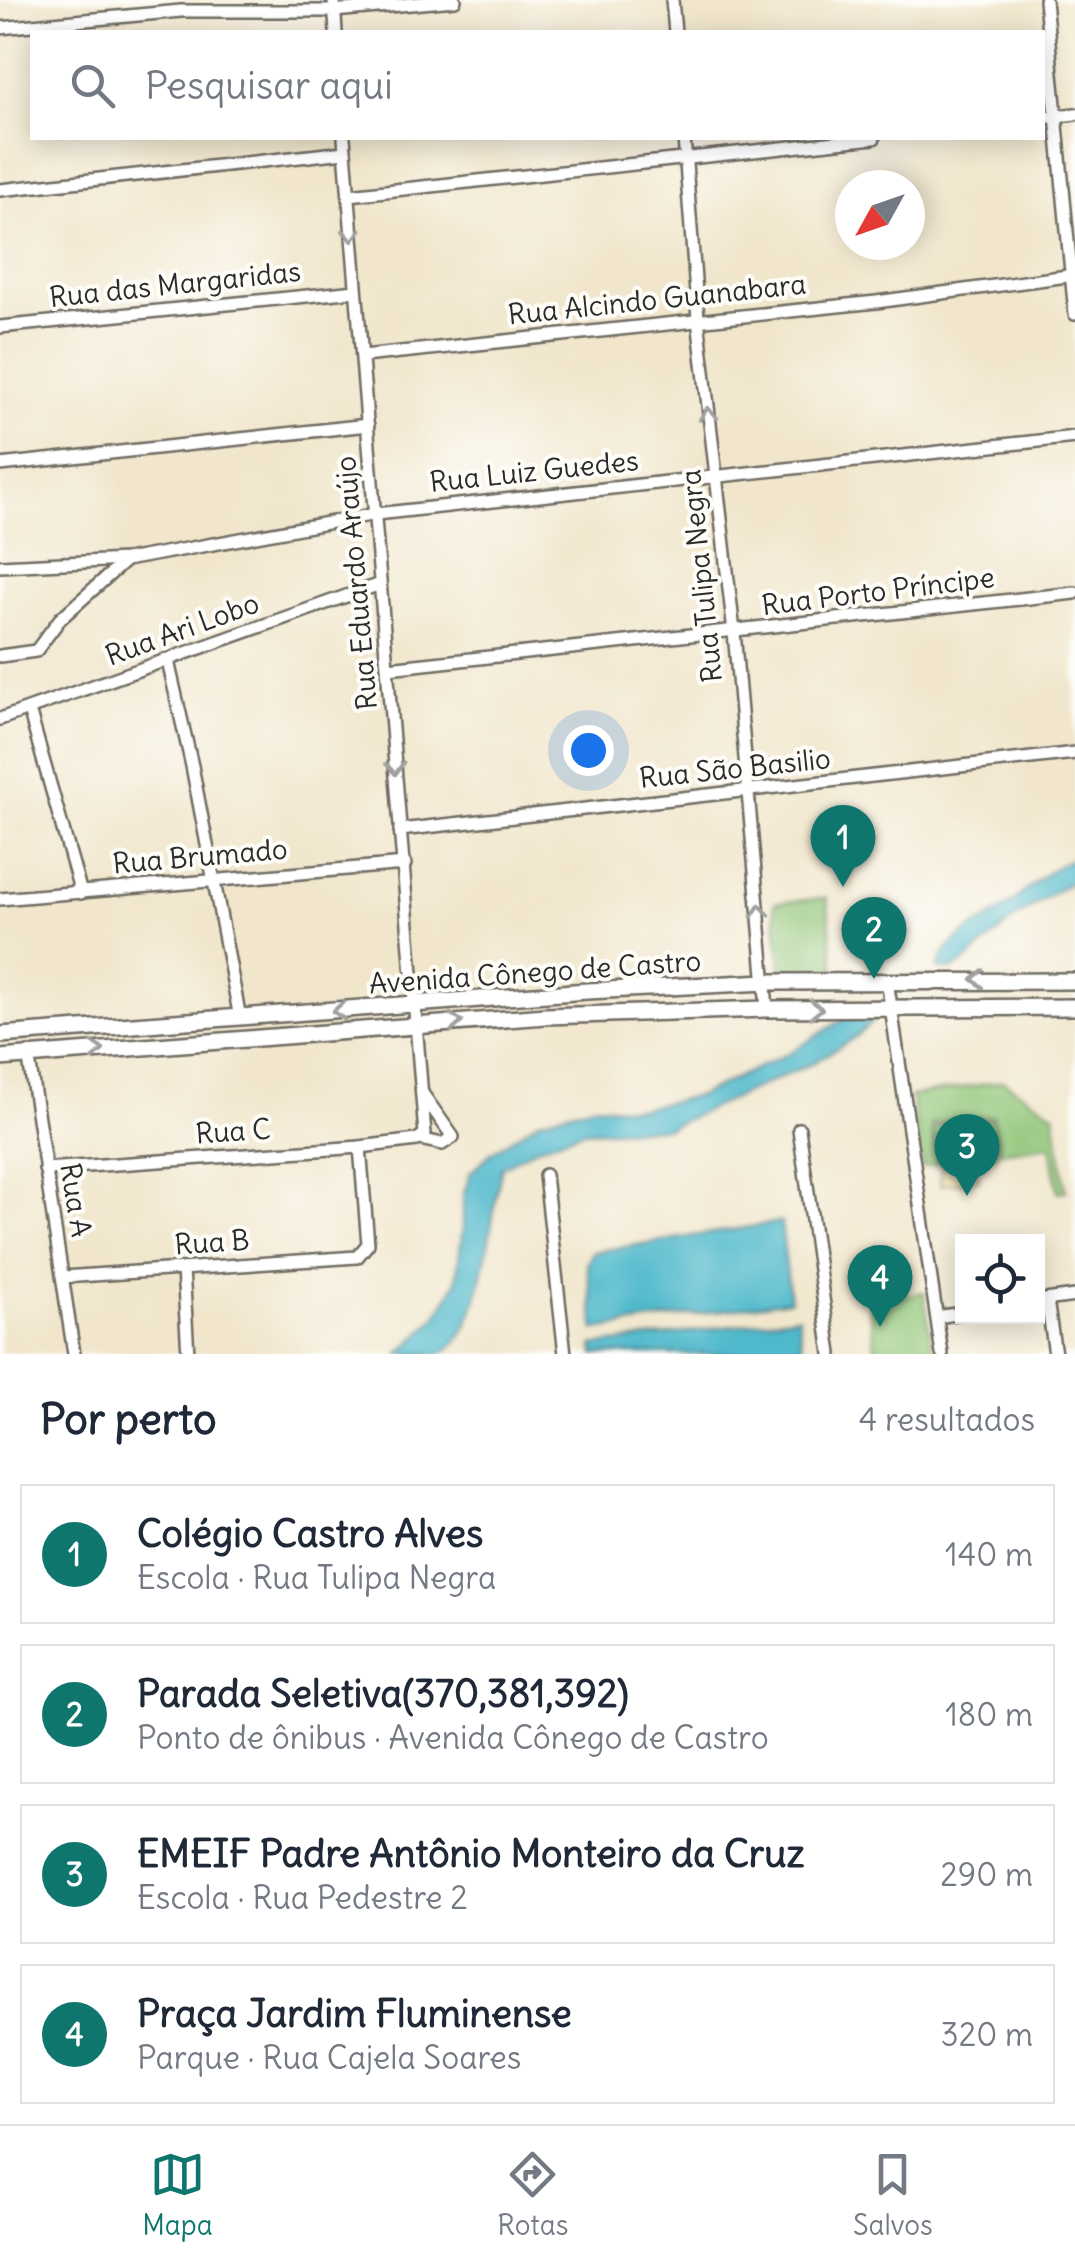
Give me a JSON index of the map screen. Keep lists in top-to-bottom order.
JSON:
{
  "streets": {
    "main road": ["Avenida Cônego de Castro"],
    "street": [
      "Rua das Margaridas",
      "Rua Alcindo Guanabara",
      "Rua Luiz Guedes",
      "Rua Tulipa Negra",
      "Rua Eduardo Araújo",
      "Rua Porto Príncipe",
      "Rua Ari Lobo",
      "Rua São Basilio",
      "Rua Brumado",
      "Rua C",
      "Rua A",
      "Rua B"
    ]
  },
  "crossings": [
    ["Rua das Margaridas", "Rua Eduardo Araújo"],
    ["Rua Alcindo Guanabara", "Rua Tulipa Negra"],
    ["Rua Alcindo Guanabara", "Rua Eduardo Araújo"],
    ["Rua Luiz Guedes", "Rua Tulipa Negra"],
    ["Rua Luiz Guedes", "Rua Eduardo Araújo"],
    ["Rua Tulipa Negra", "Rua Porto Príncipe"],
    ["Rua Tulipa Negra", "Rua São Basilio"],
    ["Rua Tulipa Negra", "Avenida Cônego de Castro"],
    ["Rua Eduardo Araújo", "Rua Porto Príncipe"],
    ["Rua Eduardo Araújo", "Rua Ari Lobo"],
    ["Rua Eduardo Araújo", "Rua São Basilio"],
    ["Rua Eduardo Araújo", "Rua Brumado"],
    ["Rua Eduardo Araújo", "Avenida Cônego de Castro"],
    ["Rua Eduardo Araújo", "Rua C"],
    ["Avenida Cônego de Castro", "Rua A"],
    ["Rua C", "Rua A"],
    ["Rua C", "Rua B"],
    ["Rua A", "Rua B"]
  ],
  "one_way": ["Rua Tulipa Negra"],
  "north": "bottom left",
  "page": {
    "search": "Pesquisar aqui",
    "pins": [
      "1",
      "2",
      "3",
      "4"
    ],
    "heading": ["Por perto", "4 resultados"],
    "list": [
      {
        "mark": "1",
        "name": "Colégio Castro Alves",
        "note": "Escola · Rua Tulipa Negra",
        "value": "140 m"
      },
      {
        "mark": "2",
        "name": "Parada Seletiva(370,381,392)",
        "note": "Ponto de ônibus · Avenida Cônego de Castro",
        "value": "180 m"
      },
      {
        "mark": "3",
        "name": "EMEIF Padre Antônio Monteiro da Cruz",
        "note": "Escola · Rua Pedestre 2",
        "value": "290 m"
      },
      {
        "mark": "4",
        "name": "Praça Jardim Fluminense",
        "note": "Parque · Rua Cajela Soares",
        "value": "320 m"
      }
    ],
    "nav": ["Mapa", "Rotas", "Salvos"]
  }
}
